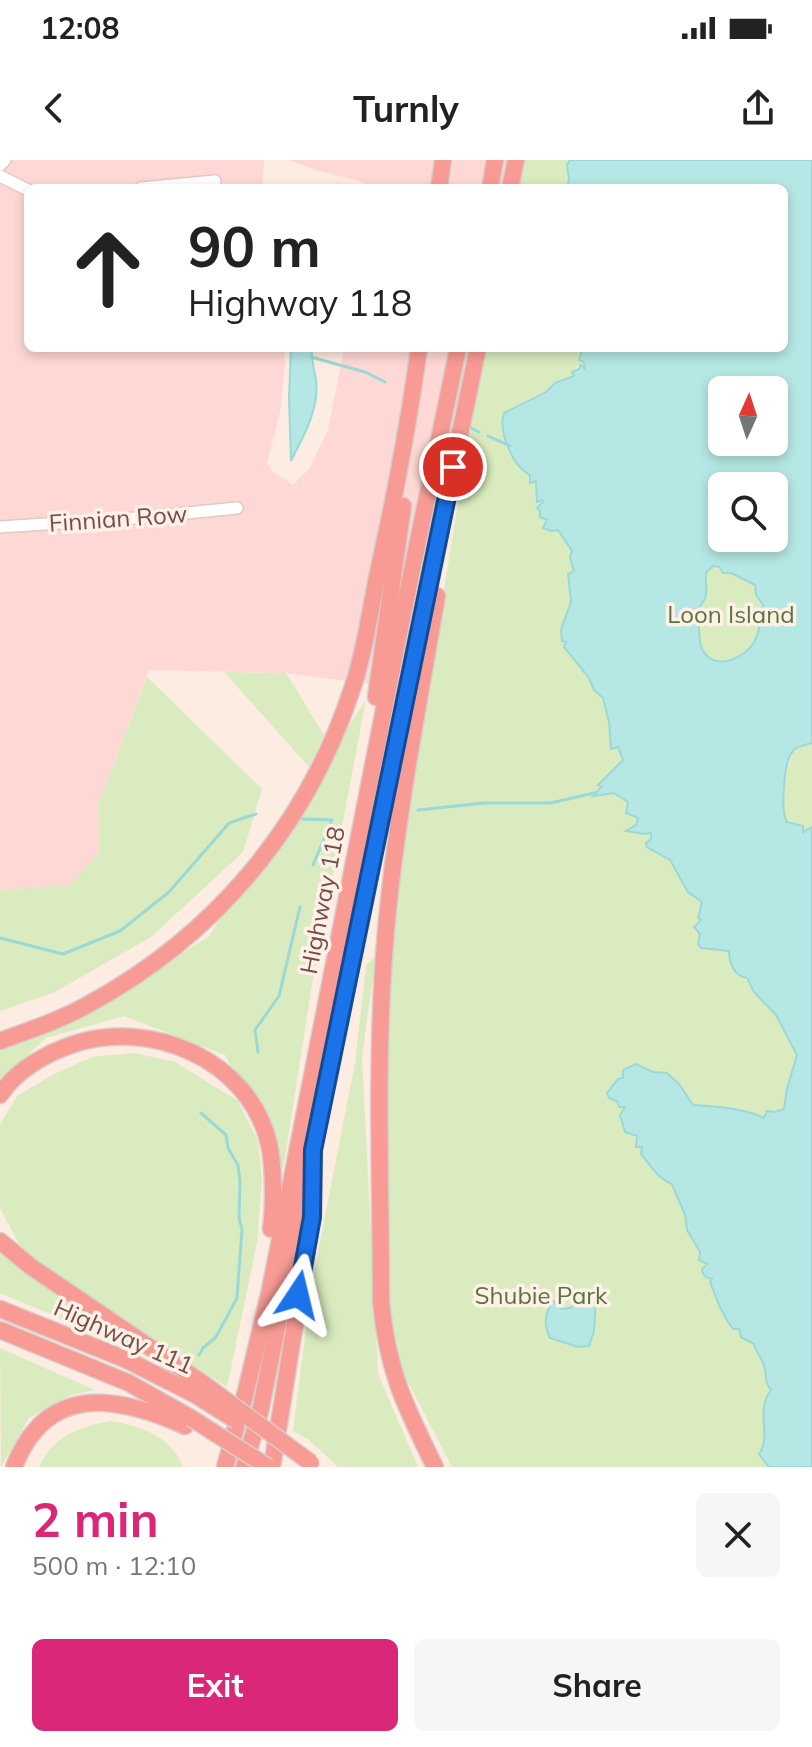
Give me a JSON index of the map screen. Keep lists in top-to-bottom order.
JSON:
{
  "streets": {
    "highway": ["Highway 118", "Highway 111"],
    "street": ["Finnian Row"]
  },
  "parks": ["Loon Island", "Shubie Park"],
  "north": "top",
  "page": {
    "status": "12:08",
    "header": "Turnly",
    "turn": ["90 m", "Highway 118"],
    "heading": ["2 min", "500 m · 12:10"],
    "buttons": ["Exit", "Share"]
  }
}
